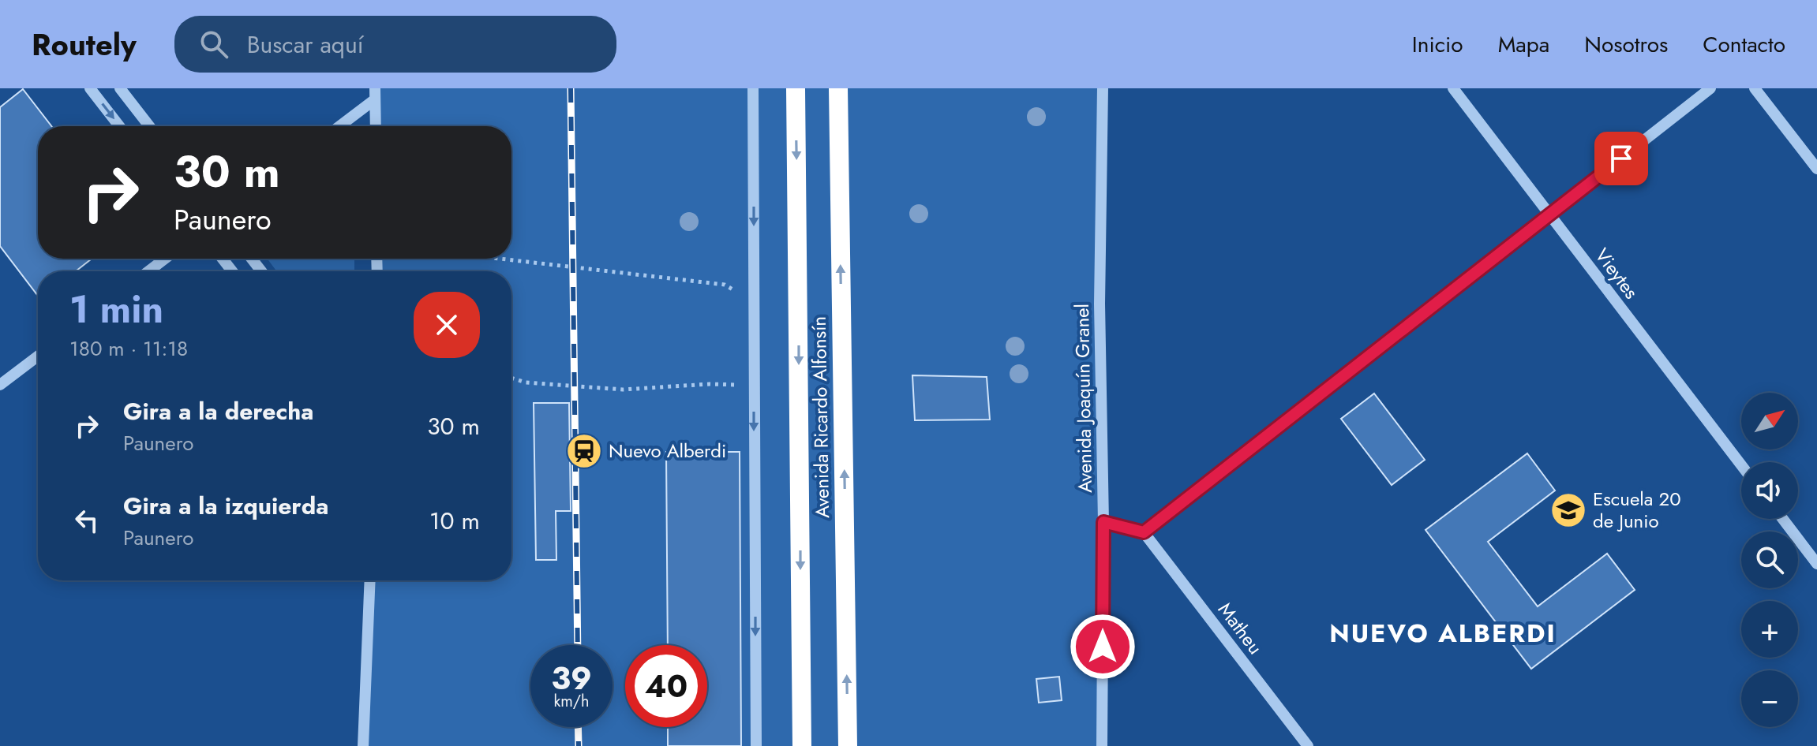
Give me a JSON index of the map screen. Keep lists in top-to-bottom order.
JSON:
{
  "streets": {
    "highway": ["Avenida Ricardo Alfonsín"],
    "street": ["Vieytes", "Avenida Joaquín Granel", "Matheu"]
  },
  "districts": ["NUEVO ALBERDI"],
  "places": {
    "station": ["Nuevo Alberdi"],
    "school or university": ["Escuela 20 de Junio"]
  },
  "north": "top right",
  "page": {
    "header": "Routely",
    "search": "Buscar aquí",
    "nav": [
      "Inicio",
      "Mapa",
      "Nosotros",
      "Contacto"
    ],
    "turn": ["30 m", "Paunero"],
    "heading": ["1 min", "180 m · 11:18"],
    "list": [
      {
        "name": "Gira a la derecha",
        "note": "Paunero",
        "value": "30 m"
      },
      {
        "name": "Gira a la izquierda",
        "note": "Paunero",
        "value": "10 m"
      }
    ],
    "map_buttons": ["+", "−"],
    "speed": "39 km/h",
    "limit": "40"
  }
}
